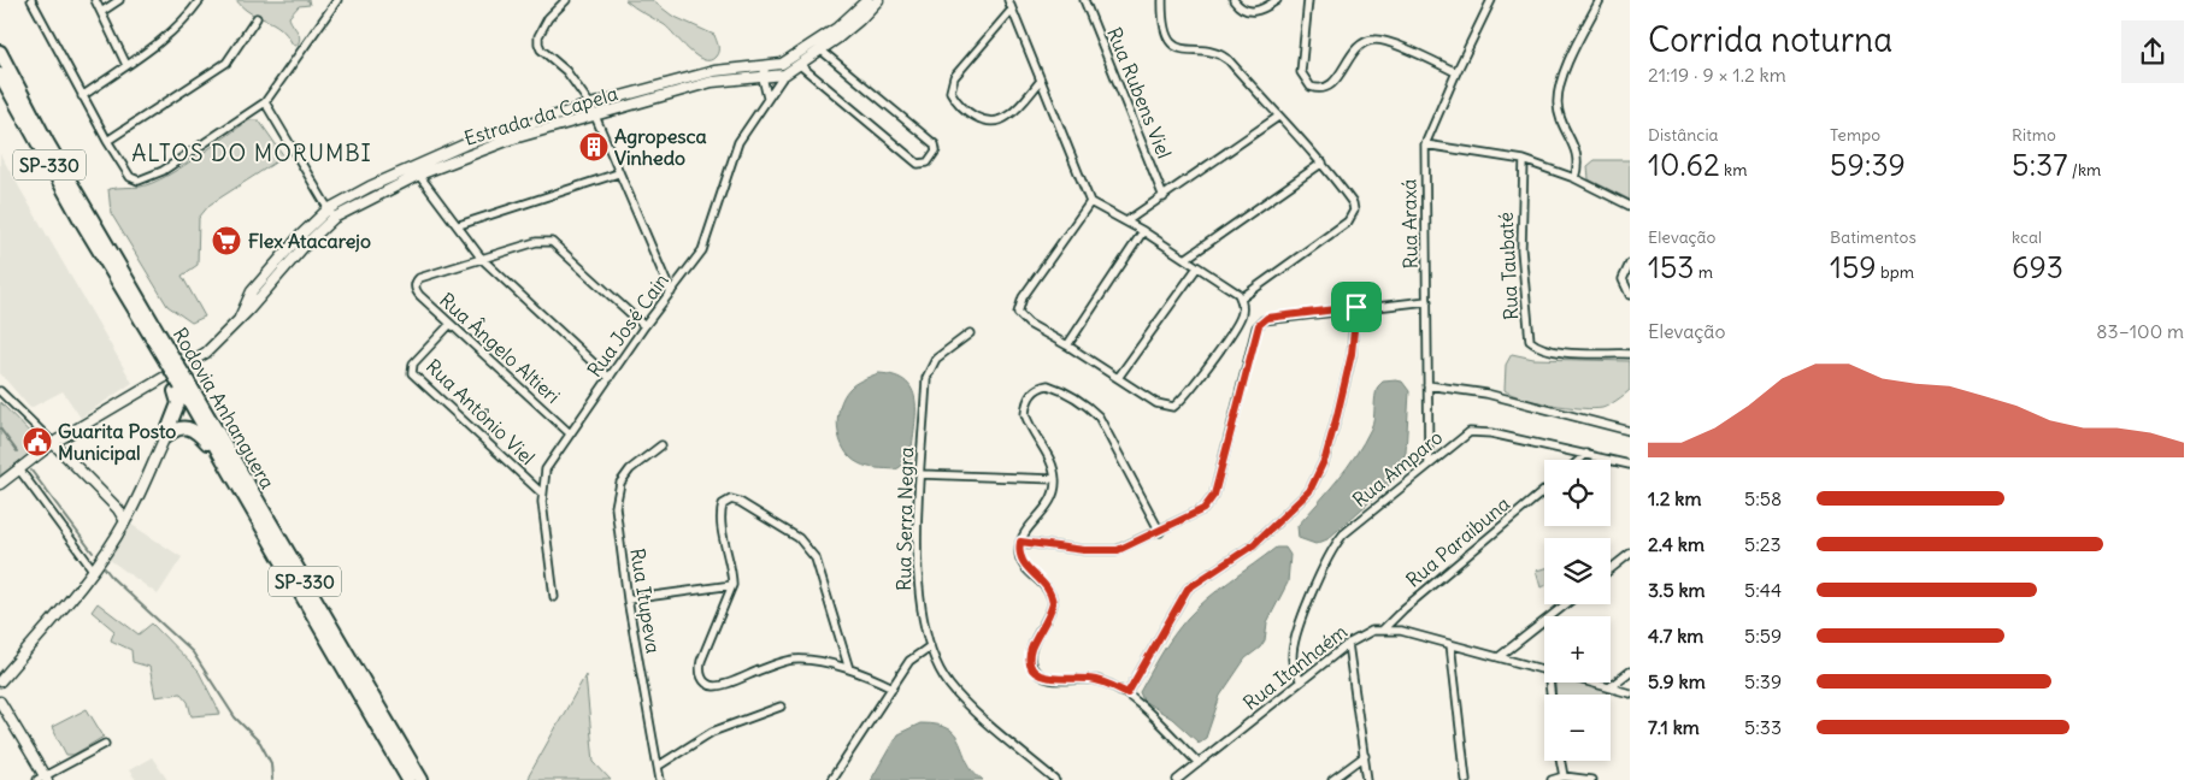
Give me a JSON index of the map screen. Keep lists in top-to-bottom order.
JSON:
{
  "streets": {
    "highway": ["SP-330", "Rodovia Anhanguera"],
    "main road": ["Estrada da Capela"],
    "street": [
      "Rua Rubens Viel",
      "Rua Araxá",
      "Rua Taubaté",
      "Rua José Cain",
      "Rua Ângelo Altieri",
      "Rua Antônio Viel",
      "Rua Amparo",
      "Rua Serra Negra",
      "Rua Paraibuna",
      "Rua Itupeva",
      "Rua Itanhaém"
    ]
  },
  "crossings": [
    ["Estrada da Capela", "Rua José Cain"],
    ["Rua Araxá", "Rua Amparo"],
    ["Rua José Cain", "Rua Ângelo Altieri"],
    ["Rua José Cain", "Rua Antônio Viel"],
    ["Rua Ângelo Altieri", "Rua Antônio Viel"],
    ["Rua Amparo", "Rua Itanhaém"],
    ["Rua Paraibuna", "Rua Itanhaém"]
  ],
  "districts": ["ALTOS DO MORUMBI"],
  "places": {
    "building": ["Agropesca Vinhedo"],
    "supermarket": ["Flex Atacarejo"],
    "public building": ["Guarita Posto Municipal"]
  },
  "page": {
    "heading": ["Corrida noturna", "21:19 · 9 × 1.2 km"],
    "stats": [
      ["Distância", "10.62 km"],
      ["Tempo", "59:39"],
      ["Ritmo", "5:37 /km"],
      ["Elevação", "153 m"],
      ["Batimentos", "159 bpm"],
      ["kcal", "693"]
    ],
    "chart": ["Elevação", "83–100 m"],
    "map_buttons": ["+", "−"],
    "list": [
      {
        "name": "1.2 km",
        "note": "5:58"
      },
      {
        "name": "2.4 km",
        "note": "5:23"
      },
      {
        "name": "3.5 km",
        "note": "5:44"
      },
      {
        "name": "4.7 km",
        "note": "5:59"
      },
      {
        "name": "5.9 km",
        "note": "5:39"
      },
      {
        "name": "7.1 km",
        "note": "5:33"
      }
    ]
  }
}
